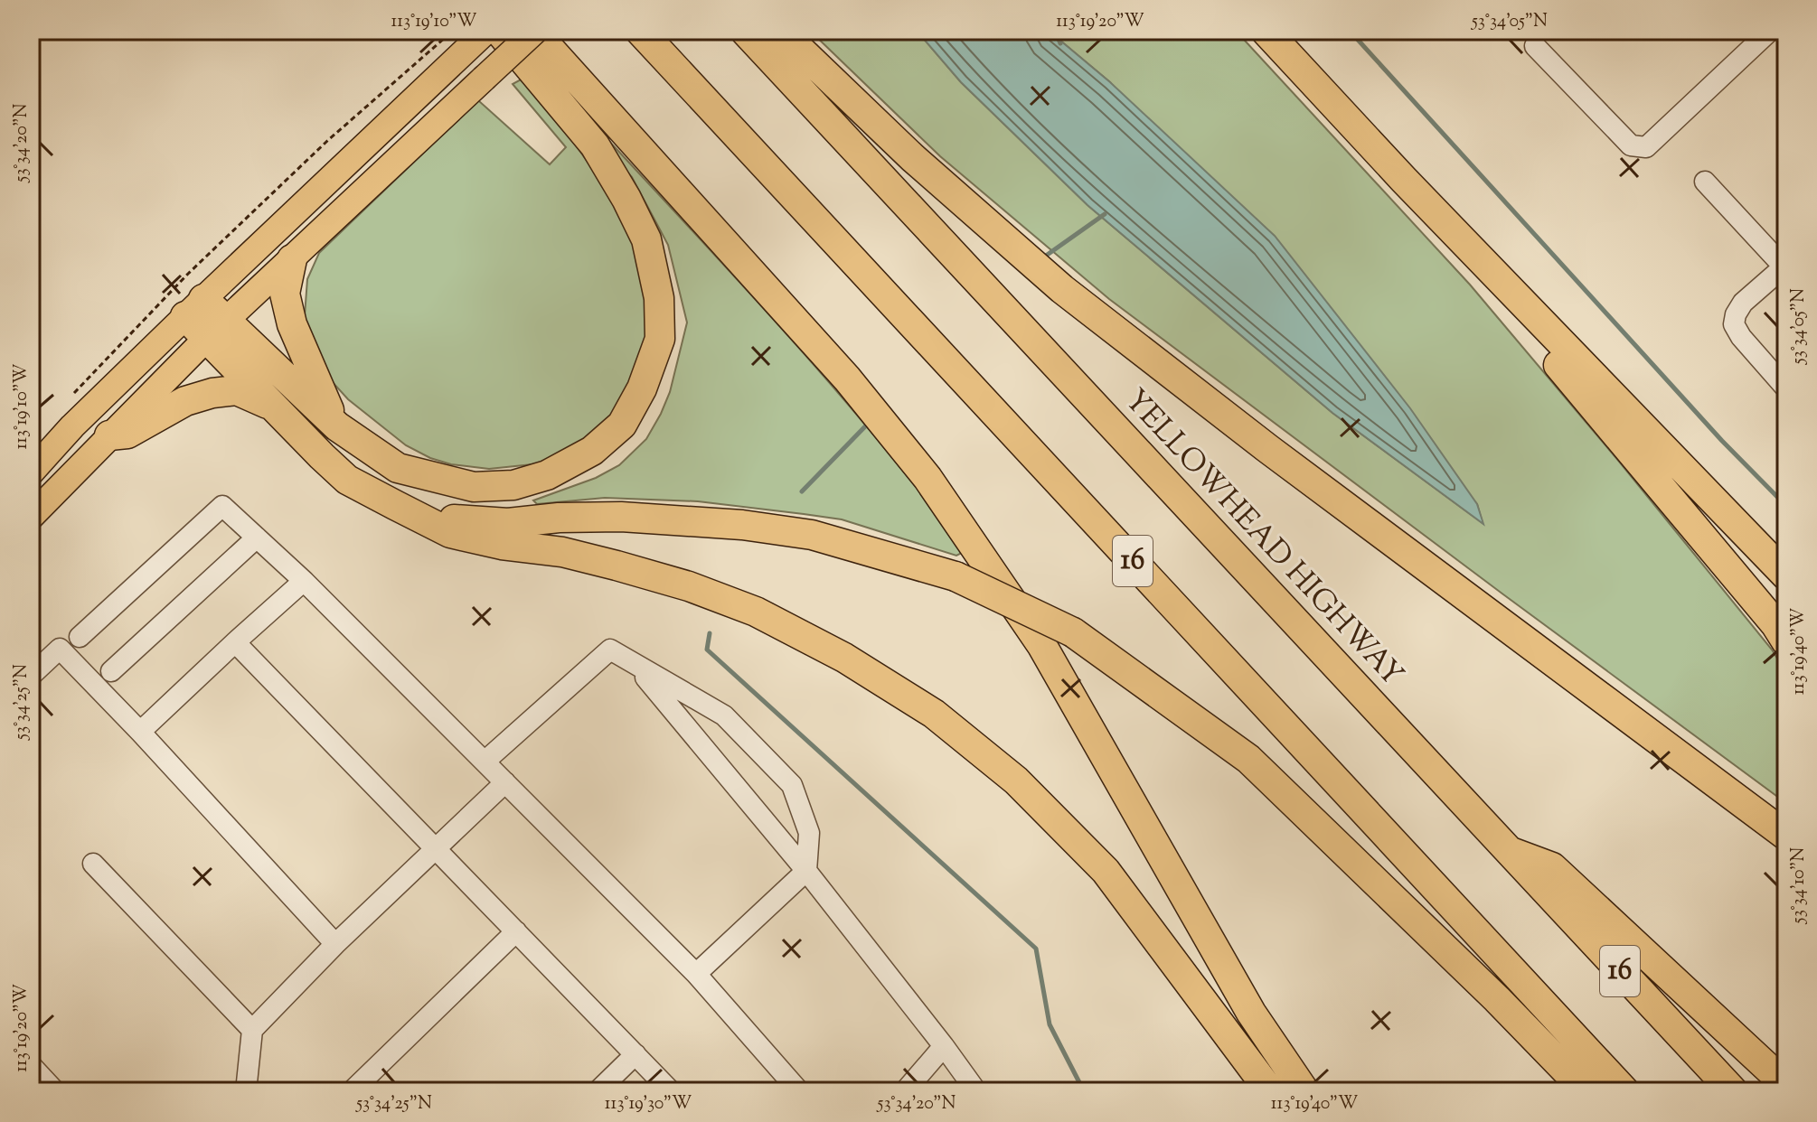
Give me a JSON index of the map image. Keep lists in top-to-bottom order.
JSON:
{
  "streets": {
    "highway": ["YELLOWHEAD HIGHWAY", "16"]
  },
  "coordinates": [
    "113°19'10\"W",
    "113°19'20\"W",
    "53°34'05\"N",
    "53°34'20\"N",
    "113°19'40\"W",
    "53°34'25\"N",
    "53°34'10\"N",
    "113°19'30\"W"
  ]
}
